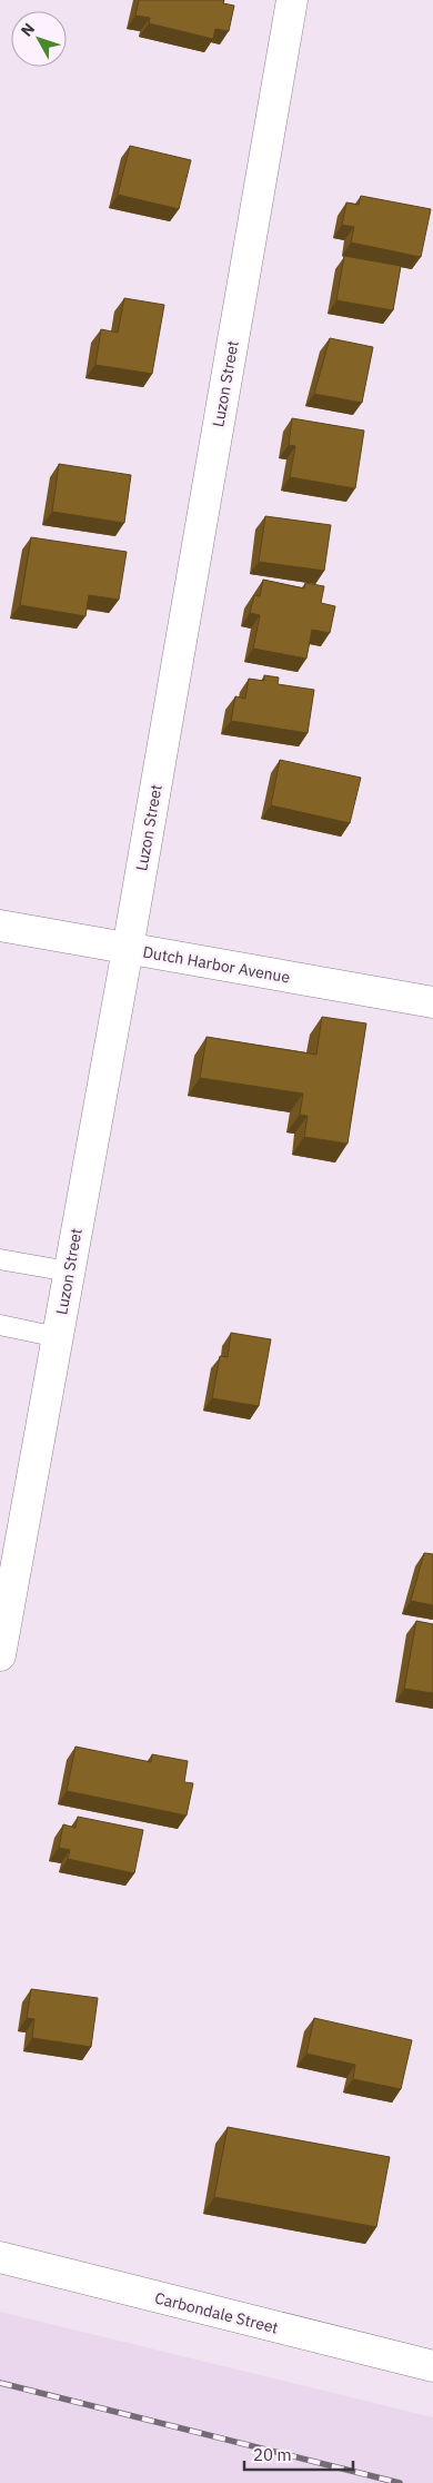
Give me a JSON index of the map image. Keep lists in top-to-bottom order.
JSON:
{
  "streets": {
    "street": ["Luzon Street", "Dutch Harbor Avenue", "Carbondale Street"]
  },
  "crossings": [
    ["Luzon Street", "Dutch Harbor Avenue"]
  ],
  "scale_bar": "20 m",
  "north": "top left"
}
